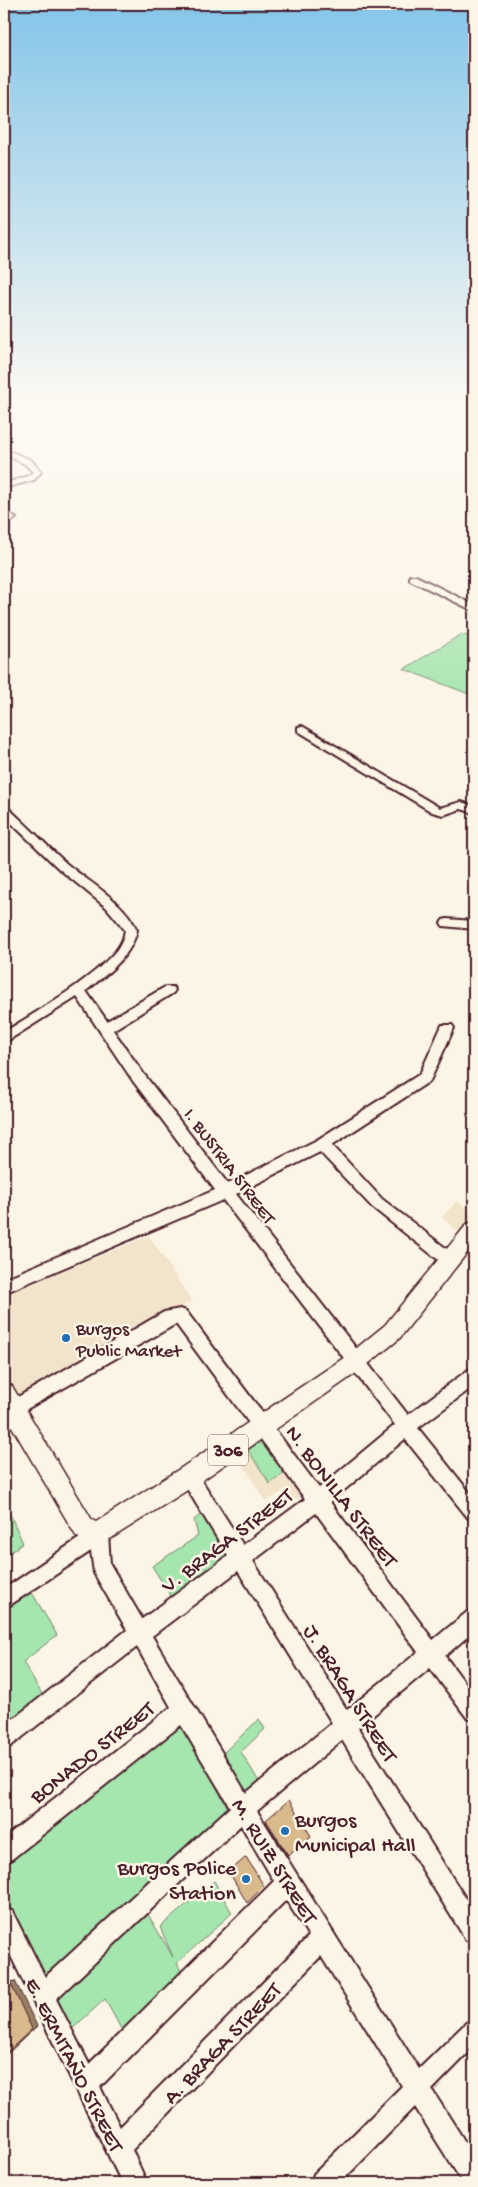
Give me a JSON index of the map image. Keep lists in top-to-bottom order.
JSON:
{
  "streets": {
    "main road": ["306"],
    "street": [
      "I. BUSTRIA STREET",
      "N. BONILLA STREET",
      "V. BRAGA STREET",
      "J. BRAGA STREET",
      "BONADO STREET",
      "M. RUIZ STREET",
      "A. BRAGA STREET",
      "E. ERMITAÑO STREET"
    ]
  },
  "crossings": [
    ["I. BUSTRIA STREET", "306"],
    ["I. BUSTRIA STREET", "V. BRAGA STREET"],
    ["306", "N. BONILLA STREET"],
    ["306", "J. BRAGA STREET"],
    ["306", "M. RUIZ STREET"],
    ["N. BONILLA STREET", "V. BRAGA STREET"],
    ["V. BRAGA STREET", "J. BRAGA STREET"],
    ["V. BRAGA STREET", "M. RUIZ STREET"],
    ["BONADO STREET", "M. RUIZ STREET"],
    ["M. RUIZ STREET", "A. BRAGA STREET"],
    ["A. BRAGA STREET", "E. ERMITAÑO STREET"]
  ],
  "places": ["Burgos Public Market", "Burgos Municipal Hall", "Burgos Police Station"]
}
